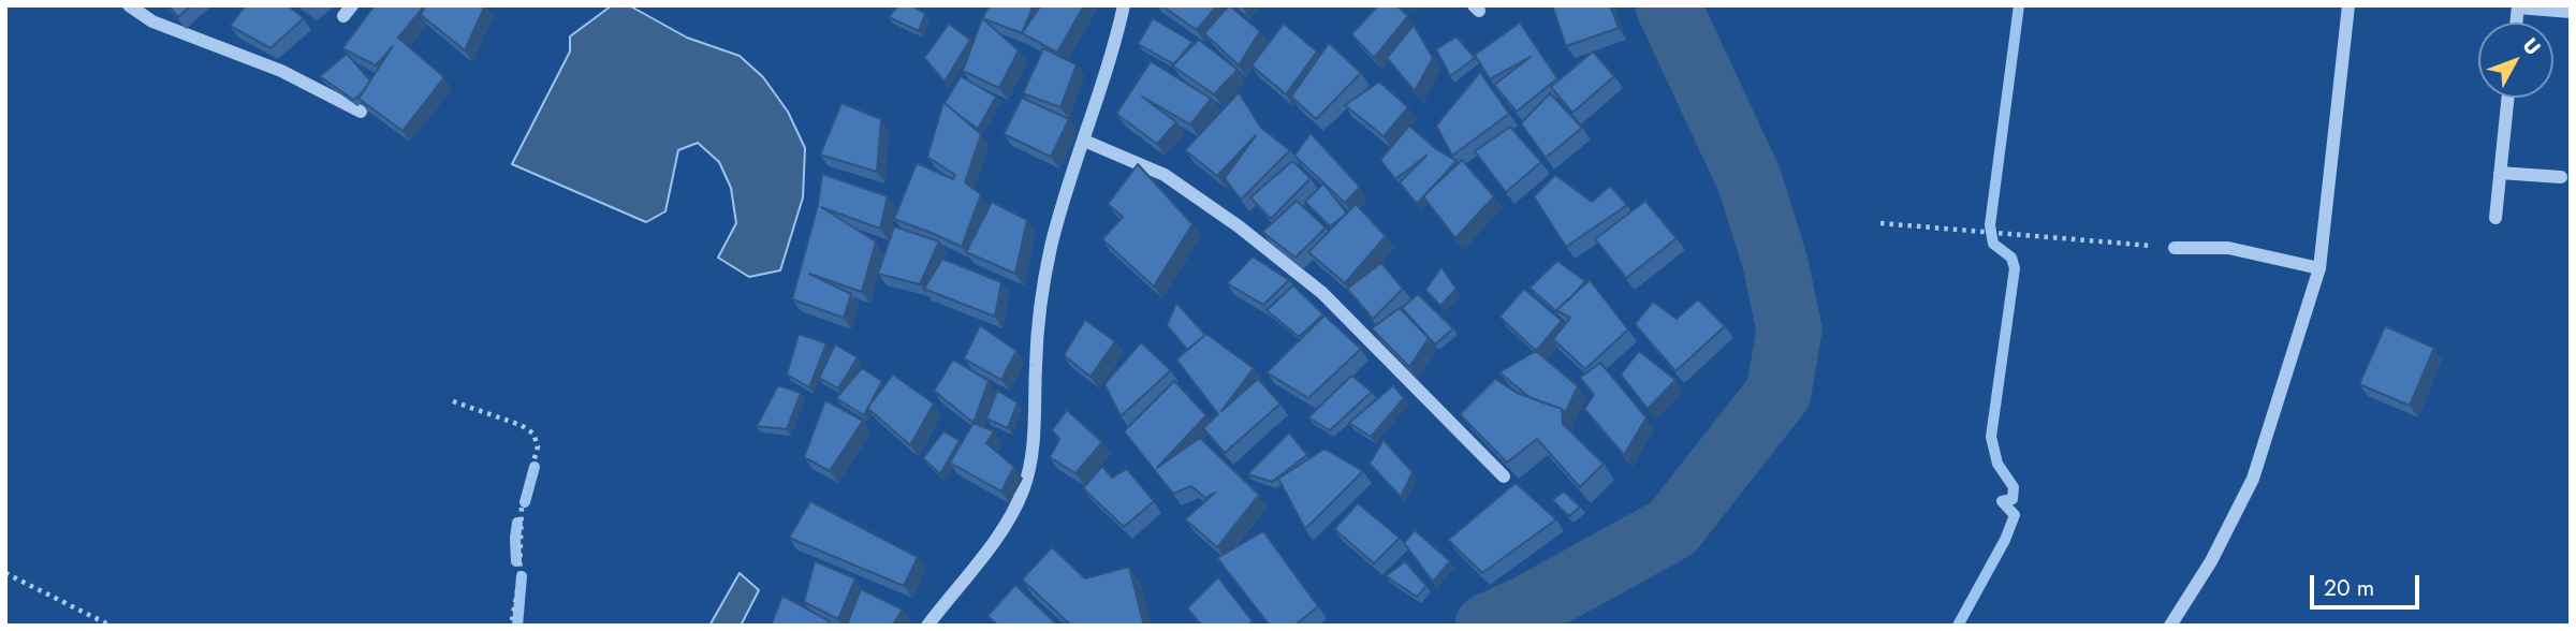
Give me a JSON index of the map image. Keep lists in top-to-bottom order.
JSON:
{
  "scale_bar": "20 m",
  "north": "top right"
}
